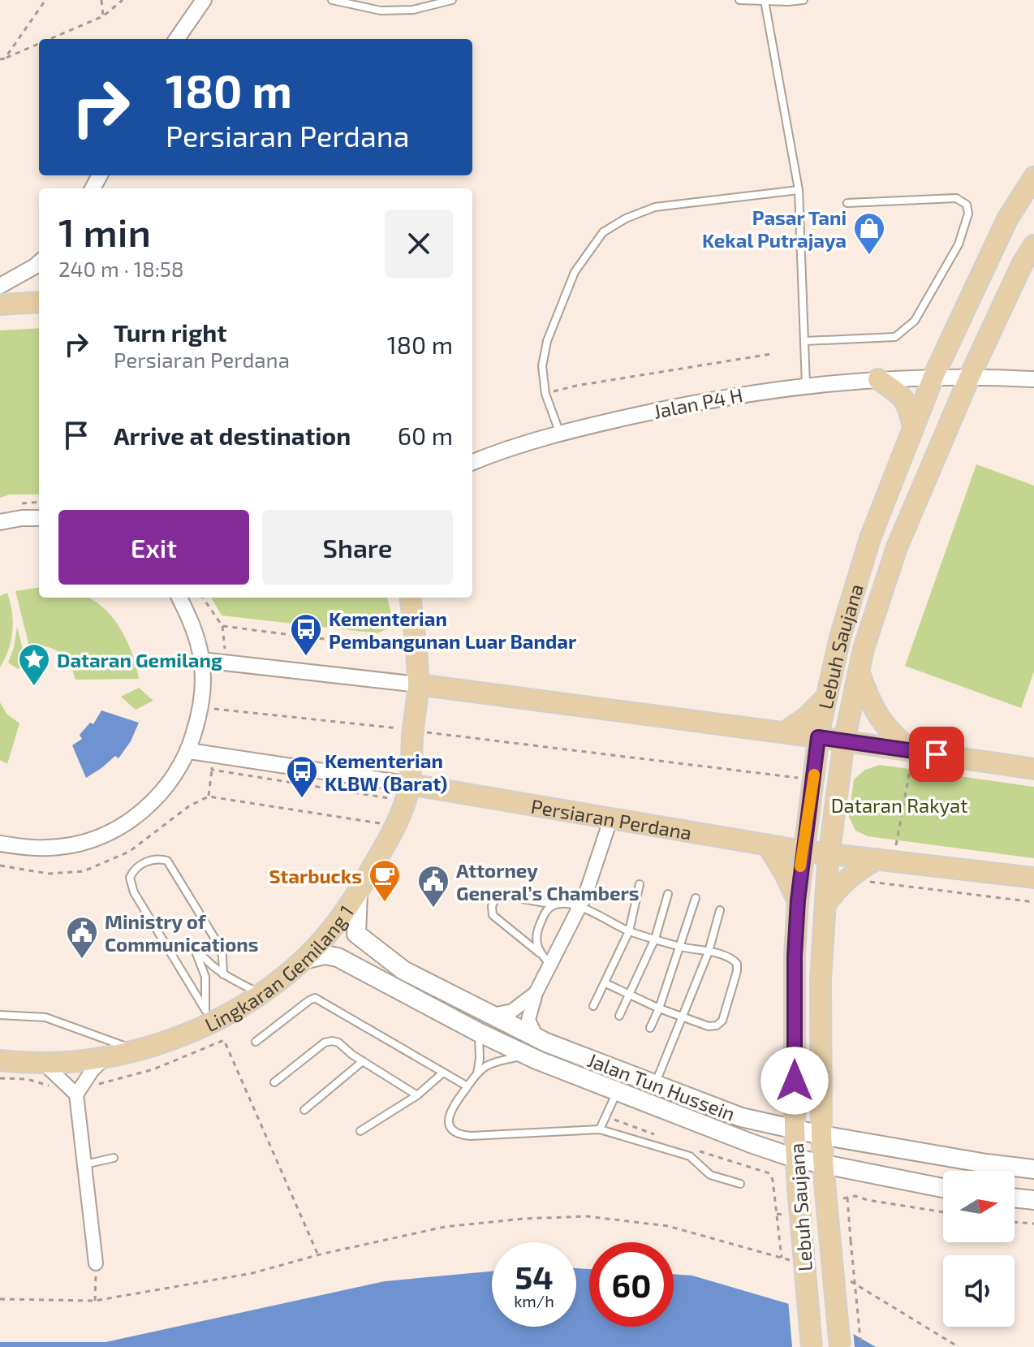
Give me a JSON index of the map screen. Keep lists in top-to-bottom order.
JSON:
{
  "streets": {
    "main road": [
      "Lebuh Saujana",
      "Persiaran Perdana",
      "Lingkaran Gemilang 1",
      "Jalan Tun Hussein"
    ],
    "street": ["Jalan P4 H"]
  },
  "crossings": [
    ["Jalan P4 H", "Lebuh Saujana"],
    ["Lebuh Saujana", "Persiaran Perdana"],
    ["Lebuh Saujana", "Jalan Tun Hussein"],
    ["Persiaran Perdana", "Lingkaran Gemilang 1"],
    ["Lingkaran Gemilang 1", "Jalan Tun Hussein"]
  ],
  "parks": ["Dataran Rakyat"],
  "places": {
    "shop": ["Pasar Tani Kekal Putrajaya"],
    "bus stop": ["Kementerian Pembangunan Luar Bandar", "Kementerian KLBW (Barat)"],
    "place": ["Dataran Gemilang"],
    "cafe": ["Starbucks"],
    "public building": ["Attorney General’s Chambers", "Ministry of Communications"]
  },
  "north": "right",
  "page": {
    "turn": ["180 m", "Persiaran Perdana"],
    "heading": ["1 min", "240 m · 18:58"],
    "list": [
      {
        "name": "Turn right",
        "note": "Persiaran Perdana",
        "value": "180 m"
      },
      {
        "name": "Arrive at destination",
        "value": "60 m"
      }
    ],
    "buttons": ["Exit", "Share"],
    "speed": "54 km/h",
    "limit": "60"
  }
}
